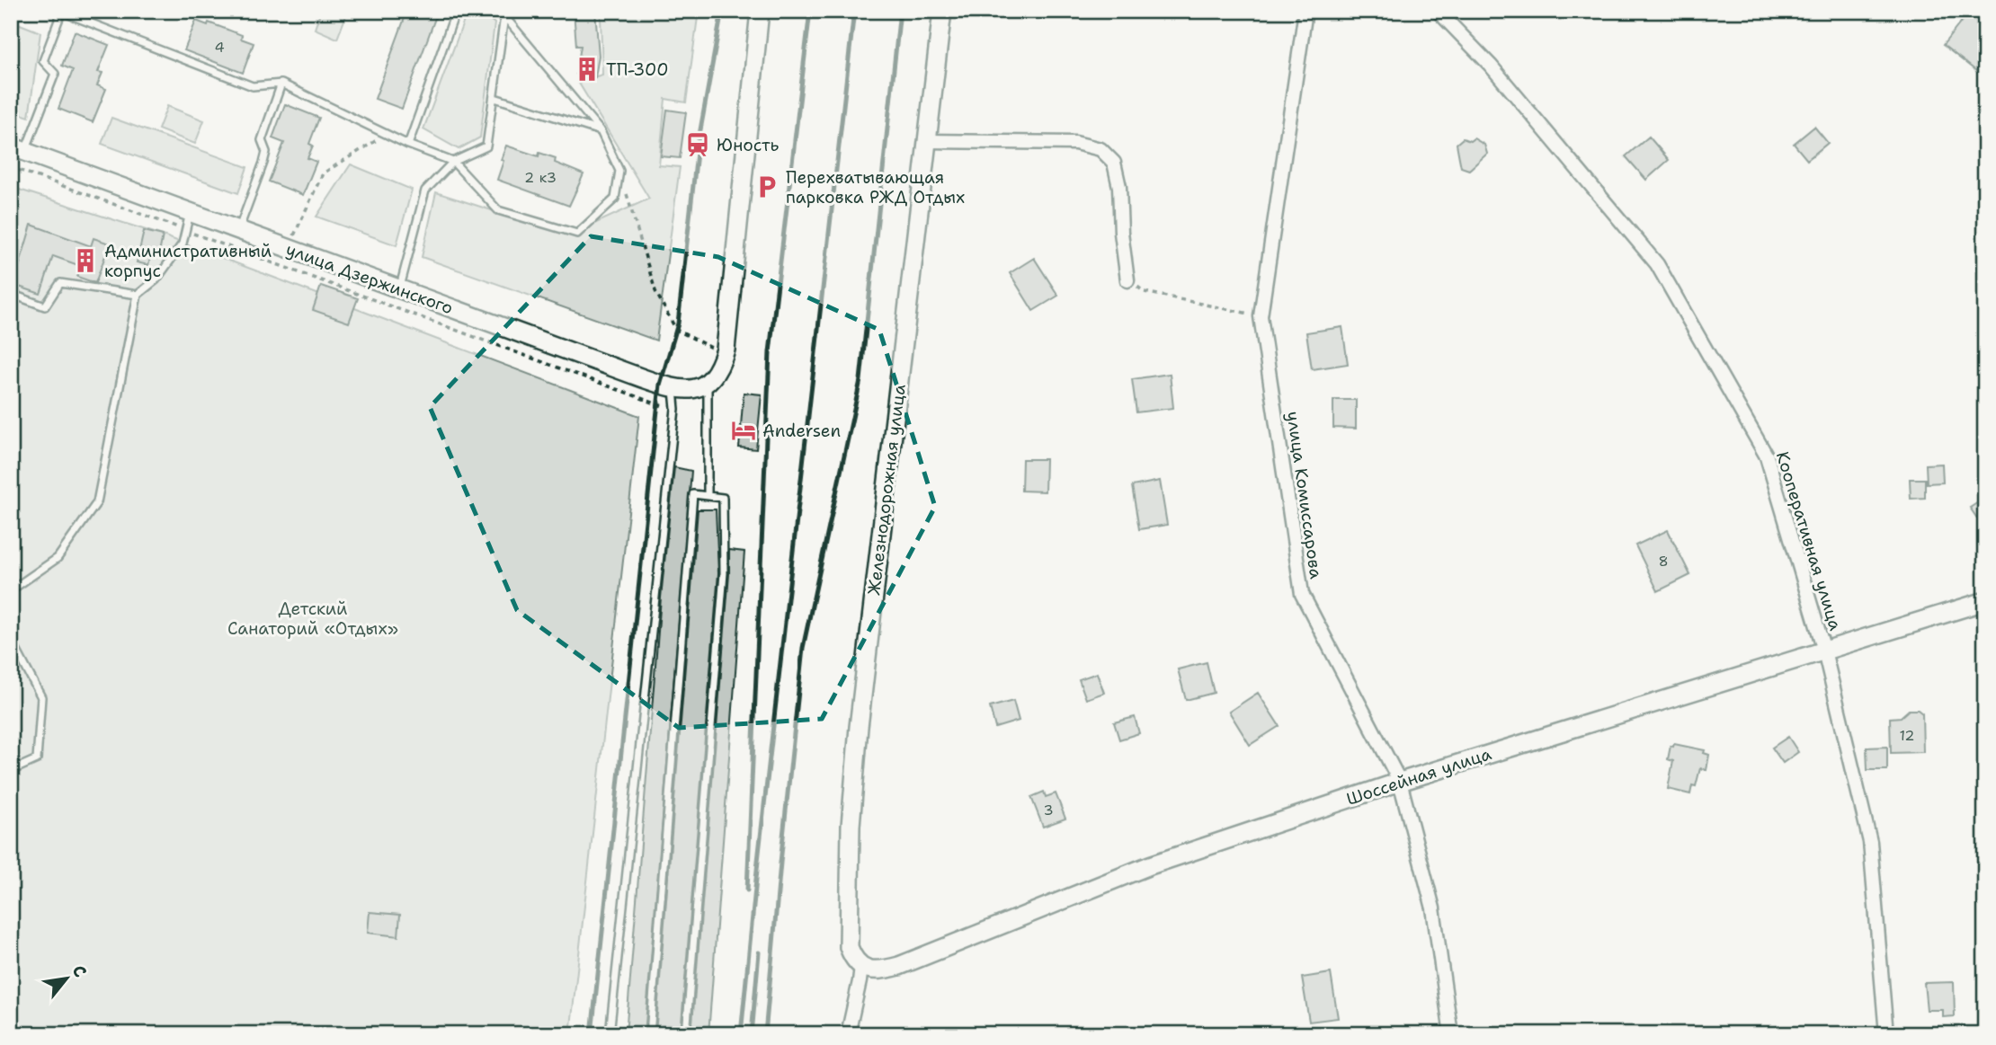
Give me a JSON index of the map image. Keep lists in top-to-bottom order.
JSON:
{
  "streets": {
    "street": [
      "улица Дзержинского",
      "Железнодорожная улица",
      "улица Комиссарова",
      "Кооперативная улица",
      "Шоссейная улица"
    ]
  },
  "crossings": [
    ["Железнодорожная улица", "Шоссейная улица"],
    ["улица Комиссарова", "Шоссейная улица"],
    ["Кооперативная улица", "Шоссейная улица"]
  ],
  "parks": ["Детский Санаторий «Отдых»"],
  "places": {
    "building": ["ТП-300", "Административный корпус"],
    "station": ["Юность"],
    "parking": ["Перехватывающая парковка РЖД Отдых"],
    "hotel": ["Andersen"]
  },
  "house_numbers": [
    "4",
    "2 к3",
    "8",
    "12",
    "3"
  ],
  "north": "top right"
}
